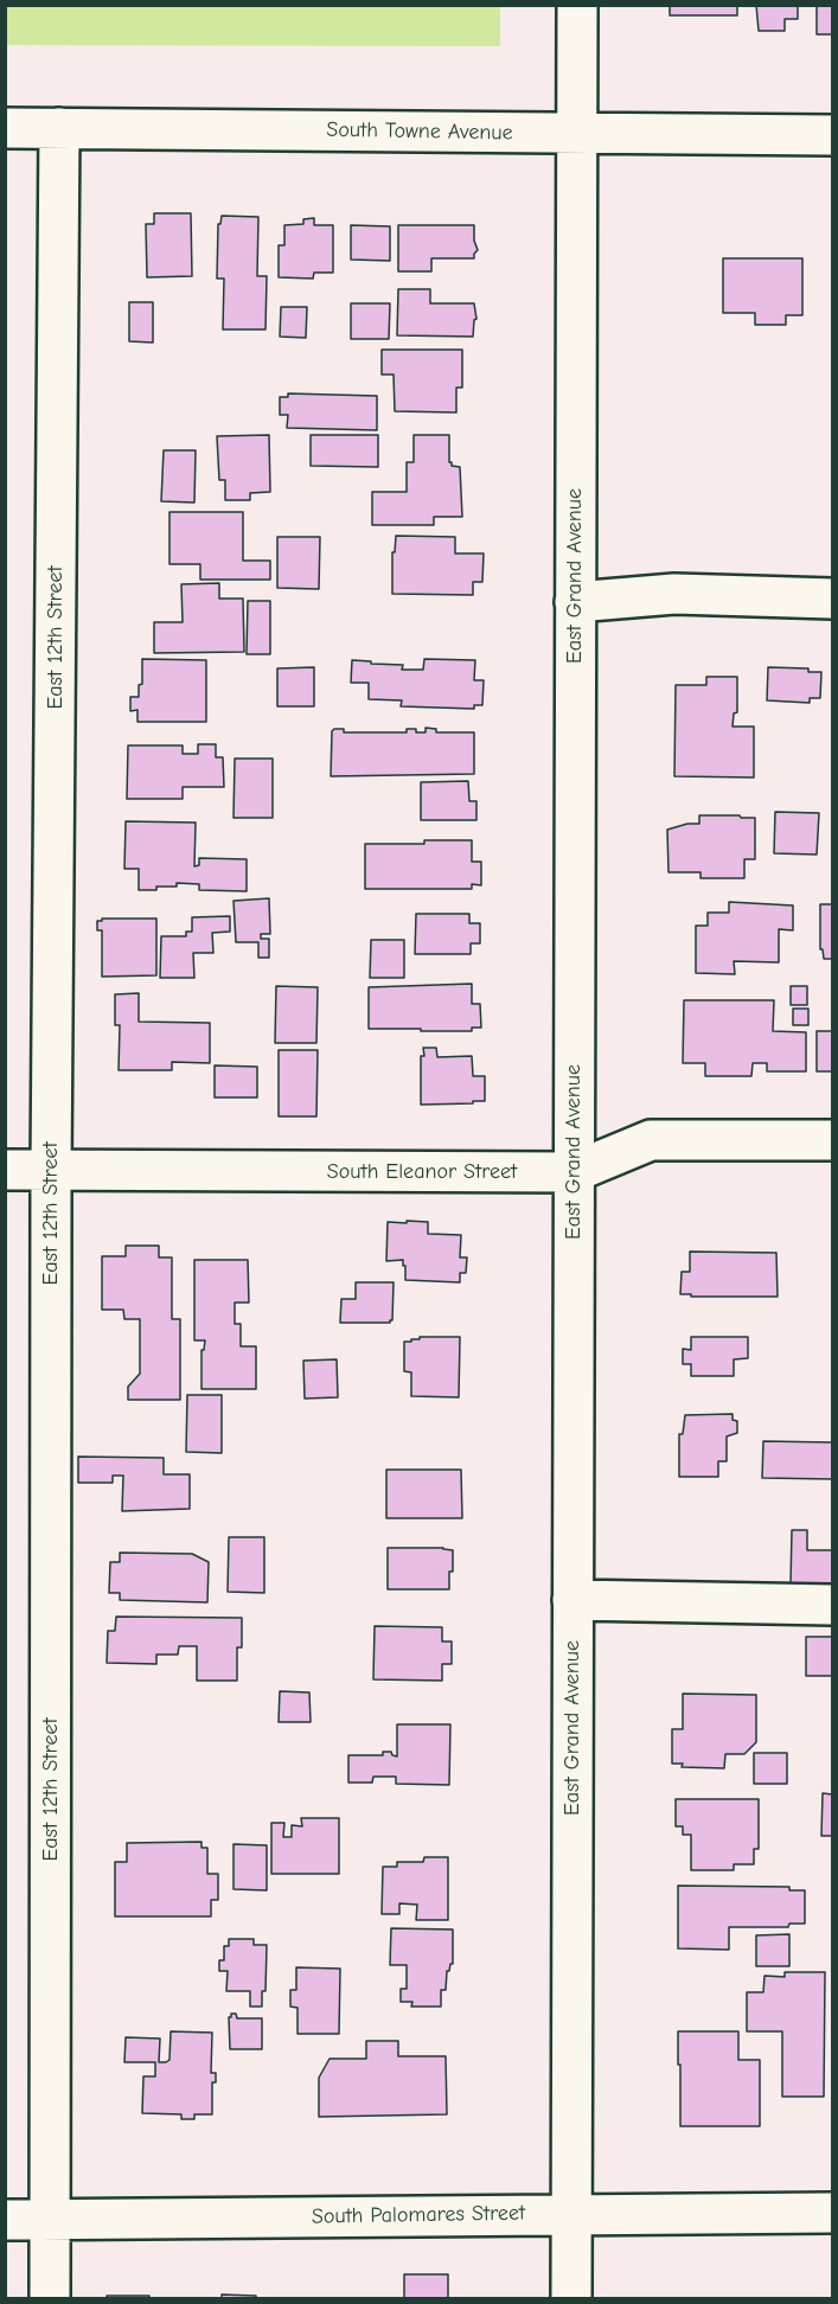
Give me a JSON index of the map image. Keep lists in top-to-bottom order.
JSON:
{
  "streets": {
    "street": [
      "South Towne Avenue",
      "East Grand Avenue",
      "East 12th Street",
      "South Eleanor Street",
      "South Palomares Street"
    ]
  },
  "crossings": [
    ["South Towne Avenue", "East Grand Avenue"],
    ["South Towne Avenue", "East 12th Street"],
    ["East Grand Avenue", "South Eleanor Street"],
    ["East Grand Avenue", "South Palomares Street"],
    ["East 12th Street", "South Eleanor Street"],
    ["East 12th Street", "South Palomares Street"]
  ]
}
